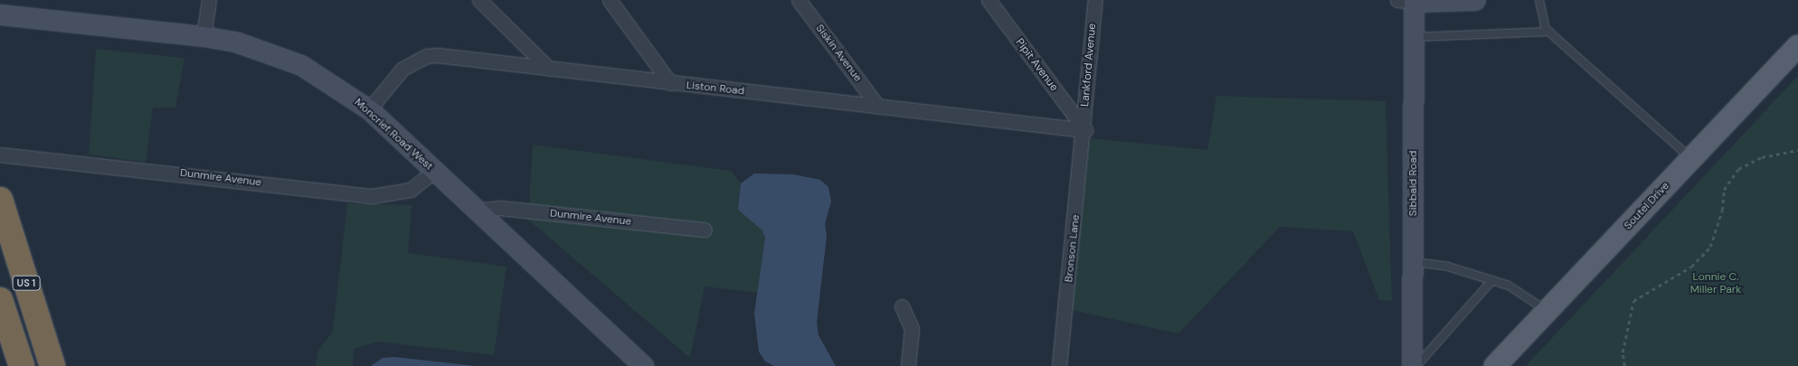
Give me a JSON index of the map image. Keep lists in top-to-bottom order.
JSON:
{
  "streets": {
    "highway": ["US 1"],
    "main road": ["Moncrief Road West", "Sibbald Road", "Soutel Drive"],
    "street": [
      "Siskin Avenue",
      "Pipit Avenue",
      "Lankford Avenue",
      "Liston Road",
      "Dunmire Avenue",
      "Bronson Lane"
    ]
  },
  "crossings": [
    ["Siskin Avenue", "Liston Road"],
    ["Pipit Avenue", "Lankford Avenue"],
    ["Pipit Avenue", "Liston Road"],
    ["Pipit Avenue", "Bronson Lane"],
    ["Lankford Avenue", "Liston Road"],
    ["Lankford Avenue", "Bronson Lane"],
    ["Liston Road", "Moncrief Road West"],
    ["Liston Road", "Bronson Lane"],
    ["Moncrief Road West", "Dunmire Avenue"]
  ],
  "parks": ["Lonnie C. Miller Park"]
}
